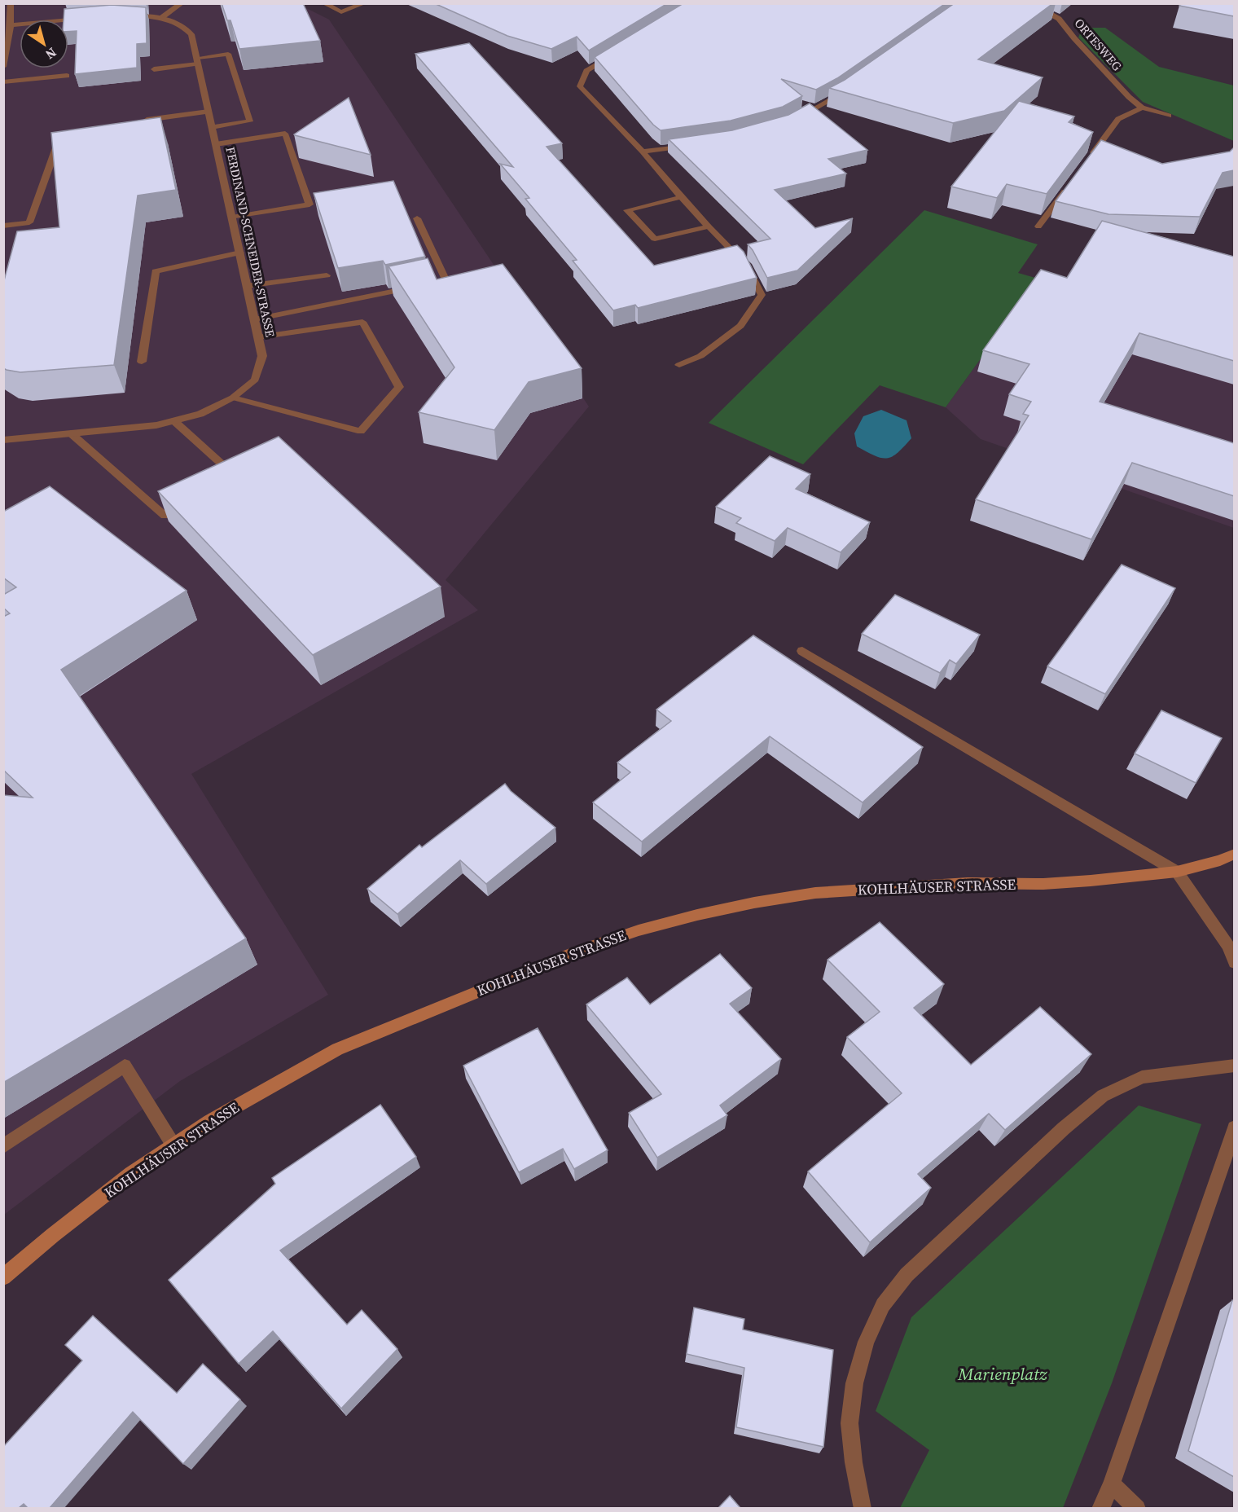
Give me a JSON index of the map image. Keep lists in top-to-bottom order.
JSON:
{
  "streets": {
    "main road": ["KOHLHÄUSER STRASSE"],
    "street": ["ORTESWEG", "FERDINAND-SCHNEIDER-STRASSE"]
  },
  "parks": ["Marienplatz"],
  "north": "bottom right"
}
